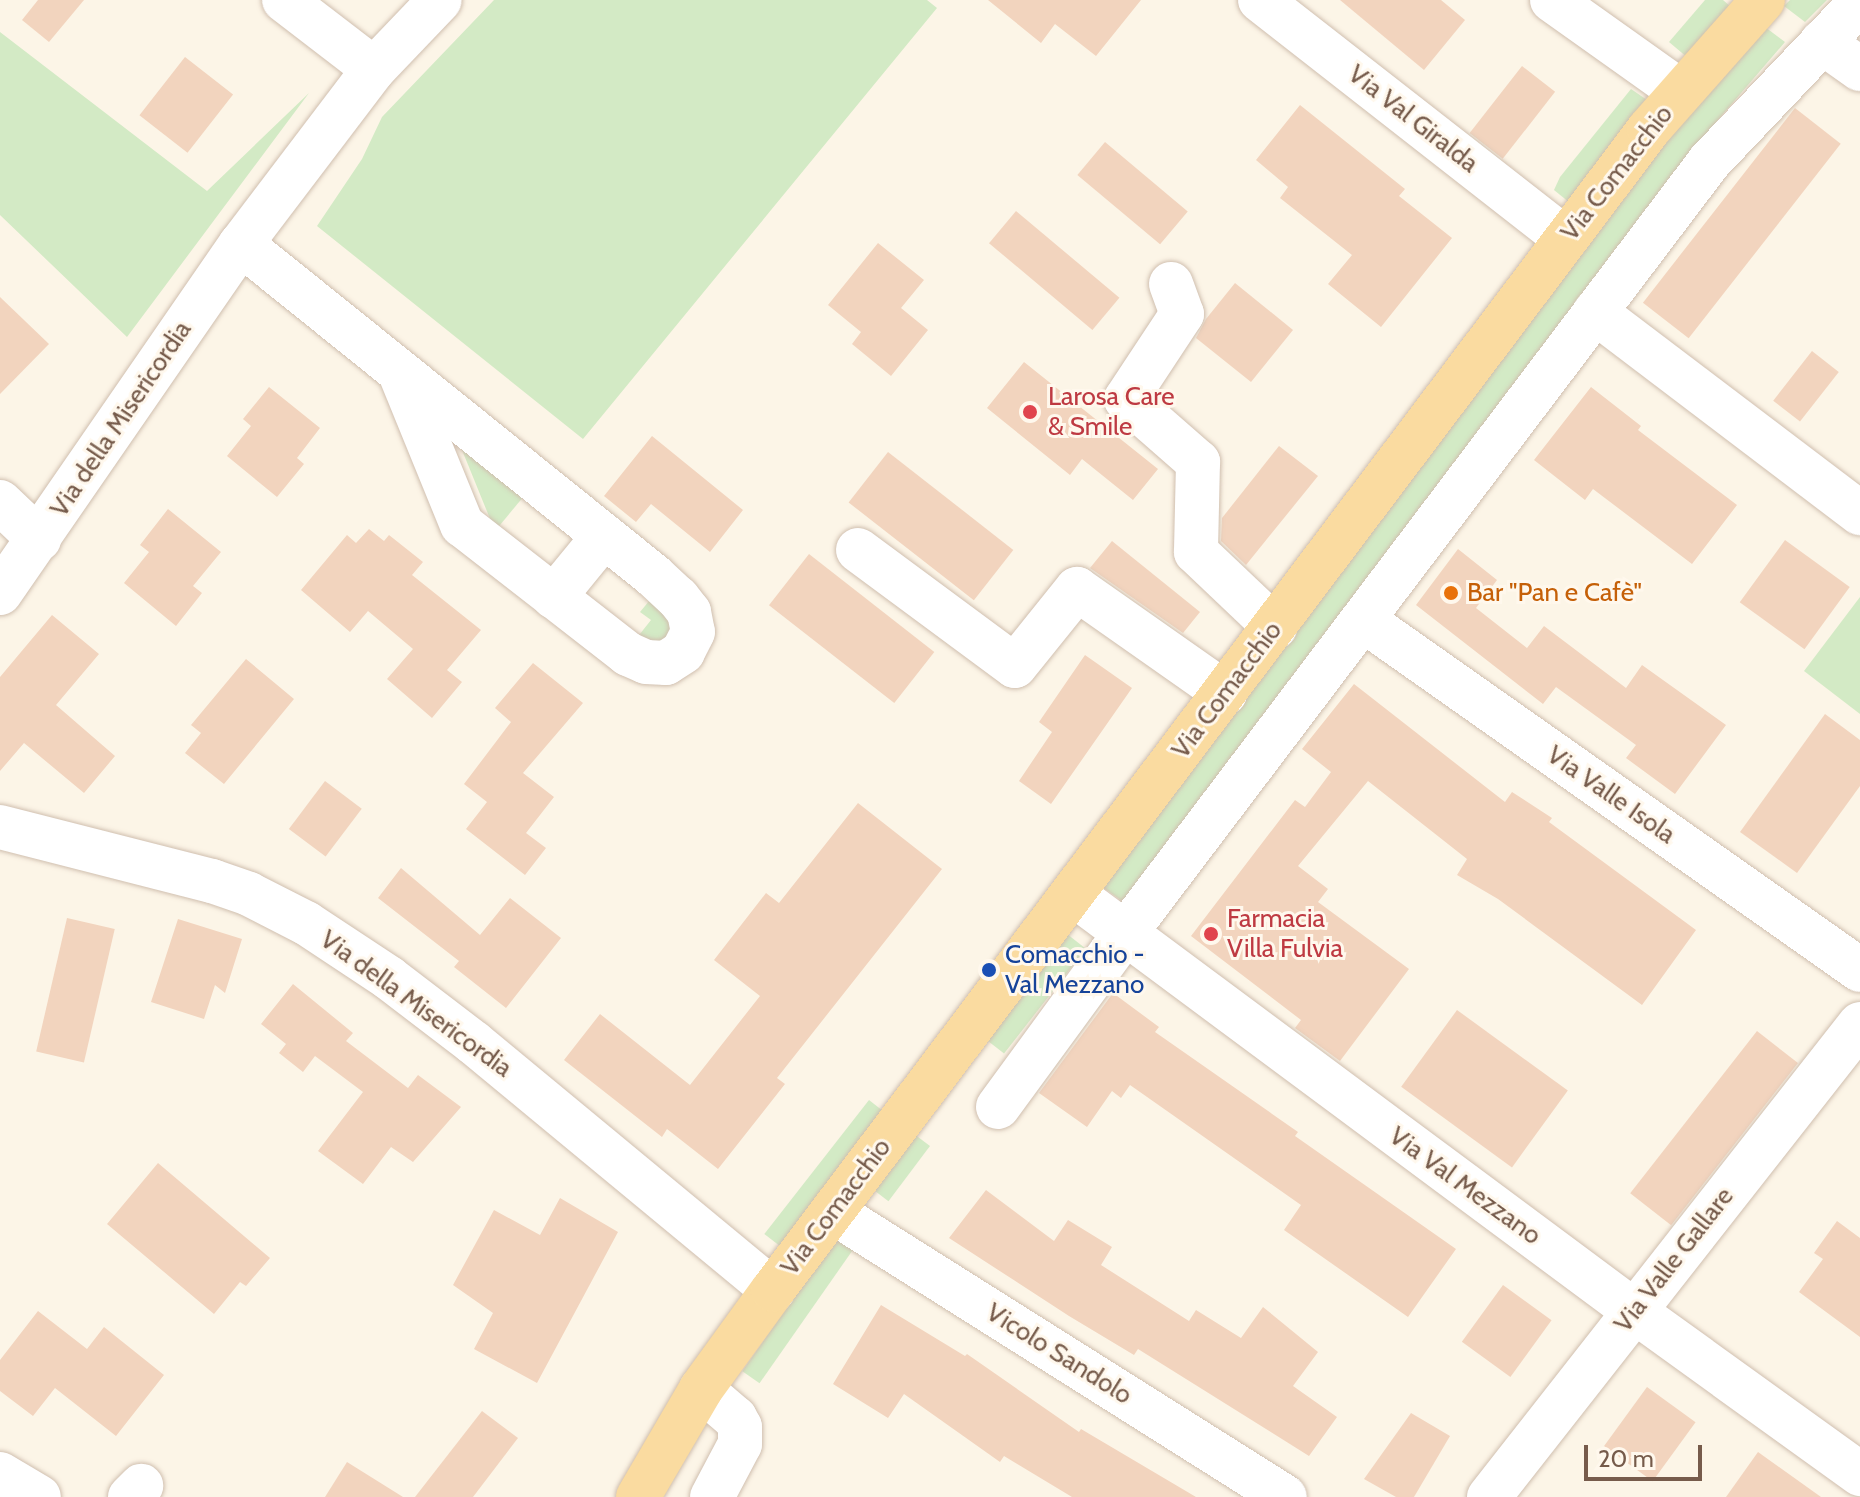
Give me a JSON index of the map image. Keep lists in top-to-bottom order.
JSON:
{
  "streets": {
    "main road": ["Via Comacchio"],
    "street": [
      "Via Val Giralda",
      "Via della Misericordia",
      "Via Valle Isola",
      "Via Val Mezzano",
      "Via Valle Gallare",
      "Vicolo Sandolo"
    ]
  },
  "crossings": [
    ["Via Val Giralda", "Via Comacchio"],
    ["Via Comacchio", "Via della Misericordia"],
    ["Via Comacchio", "Via Val Mezzano"],
    ["Via Comacchio", "Vicolo Sandolo"],
    ["Via Val Mezzano", "Via Valle Gallare"]
  ],
  "places": [
    "Larosa Care & Smile",
    "Bar \"Pan e Cafè\"",
    "Farmacia Villa Fulvia",
    "Comacchio - Val Mezzano"
  ],
  "scale_bar": "20 m"
}
